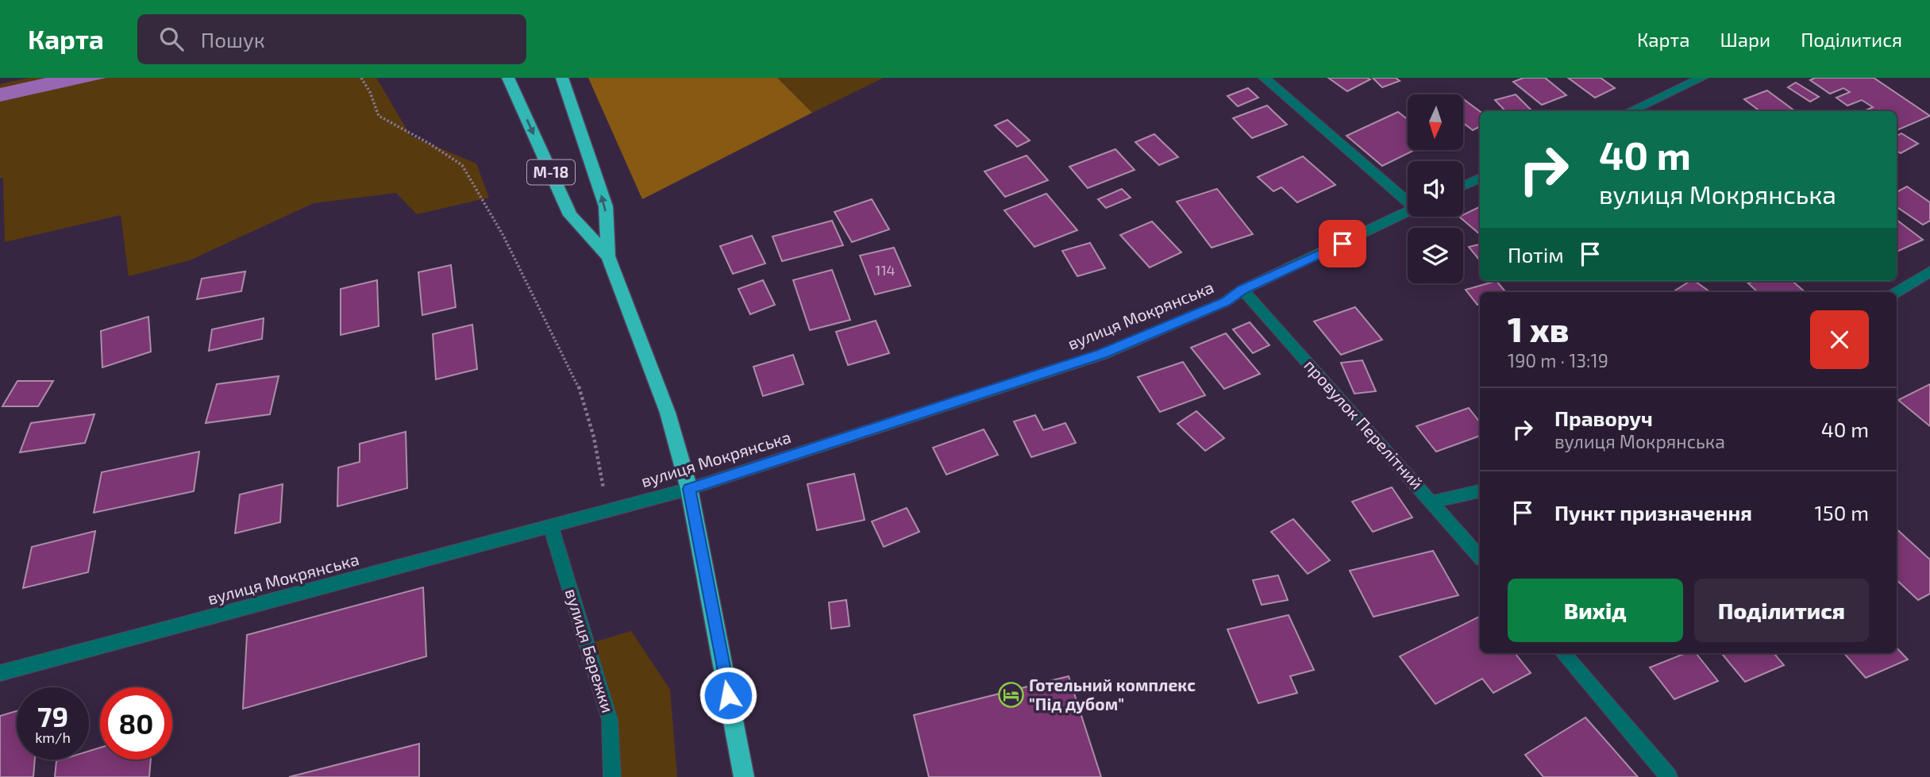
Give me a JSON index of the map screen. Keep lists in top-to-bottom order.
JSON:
{
  "streets": {
    "highway": ["М-18"],
    "street": ["вулиця Мокрянська", "провулок Перелітний", "вулиця Бережки"]
  },
  "crossings": [
    ["М-18", "вулиця Мокрянська"],
    ["вулиця Мокрянська", "провулок Перелітний"],
    ["вулиця Мокрянська", "вулиця Бережки"]
  ],
  "places": {
    "hotel": ["Готельний комплекс \"Під дубом\""]
  },
  "house_numbers": ["114"],
  "north": "bottom",
  "page": {
    "header": "Карта",
    "search": "Пошук",
    "nav": ["Карта", "Шари", "Поділитися"],
    "turn": ["40 m", "вулиця Мокрянська"],
    "then": "Потім",
    "heading": ["1 хв", "190 m · 13:19"],
    "list": [
      {
        "name": "Праворуч",
        "note": "вулиця Мокрянська",
        "value": "40 m"
      },
      {
        "name": "Пункт призначення",
        "value": "150 m"
      }
    ],
    "buttons": ["Вихід", "Поділитися"],
    "speed": "79 km/h",
    "limit": "80"
  }
}
